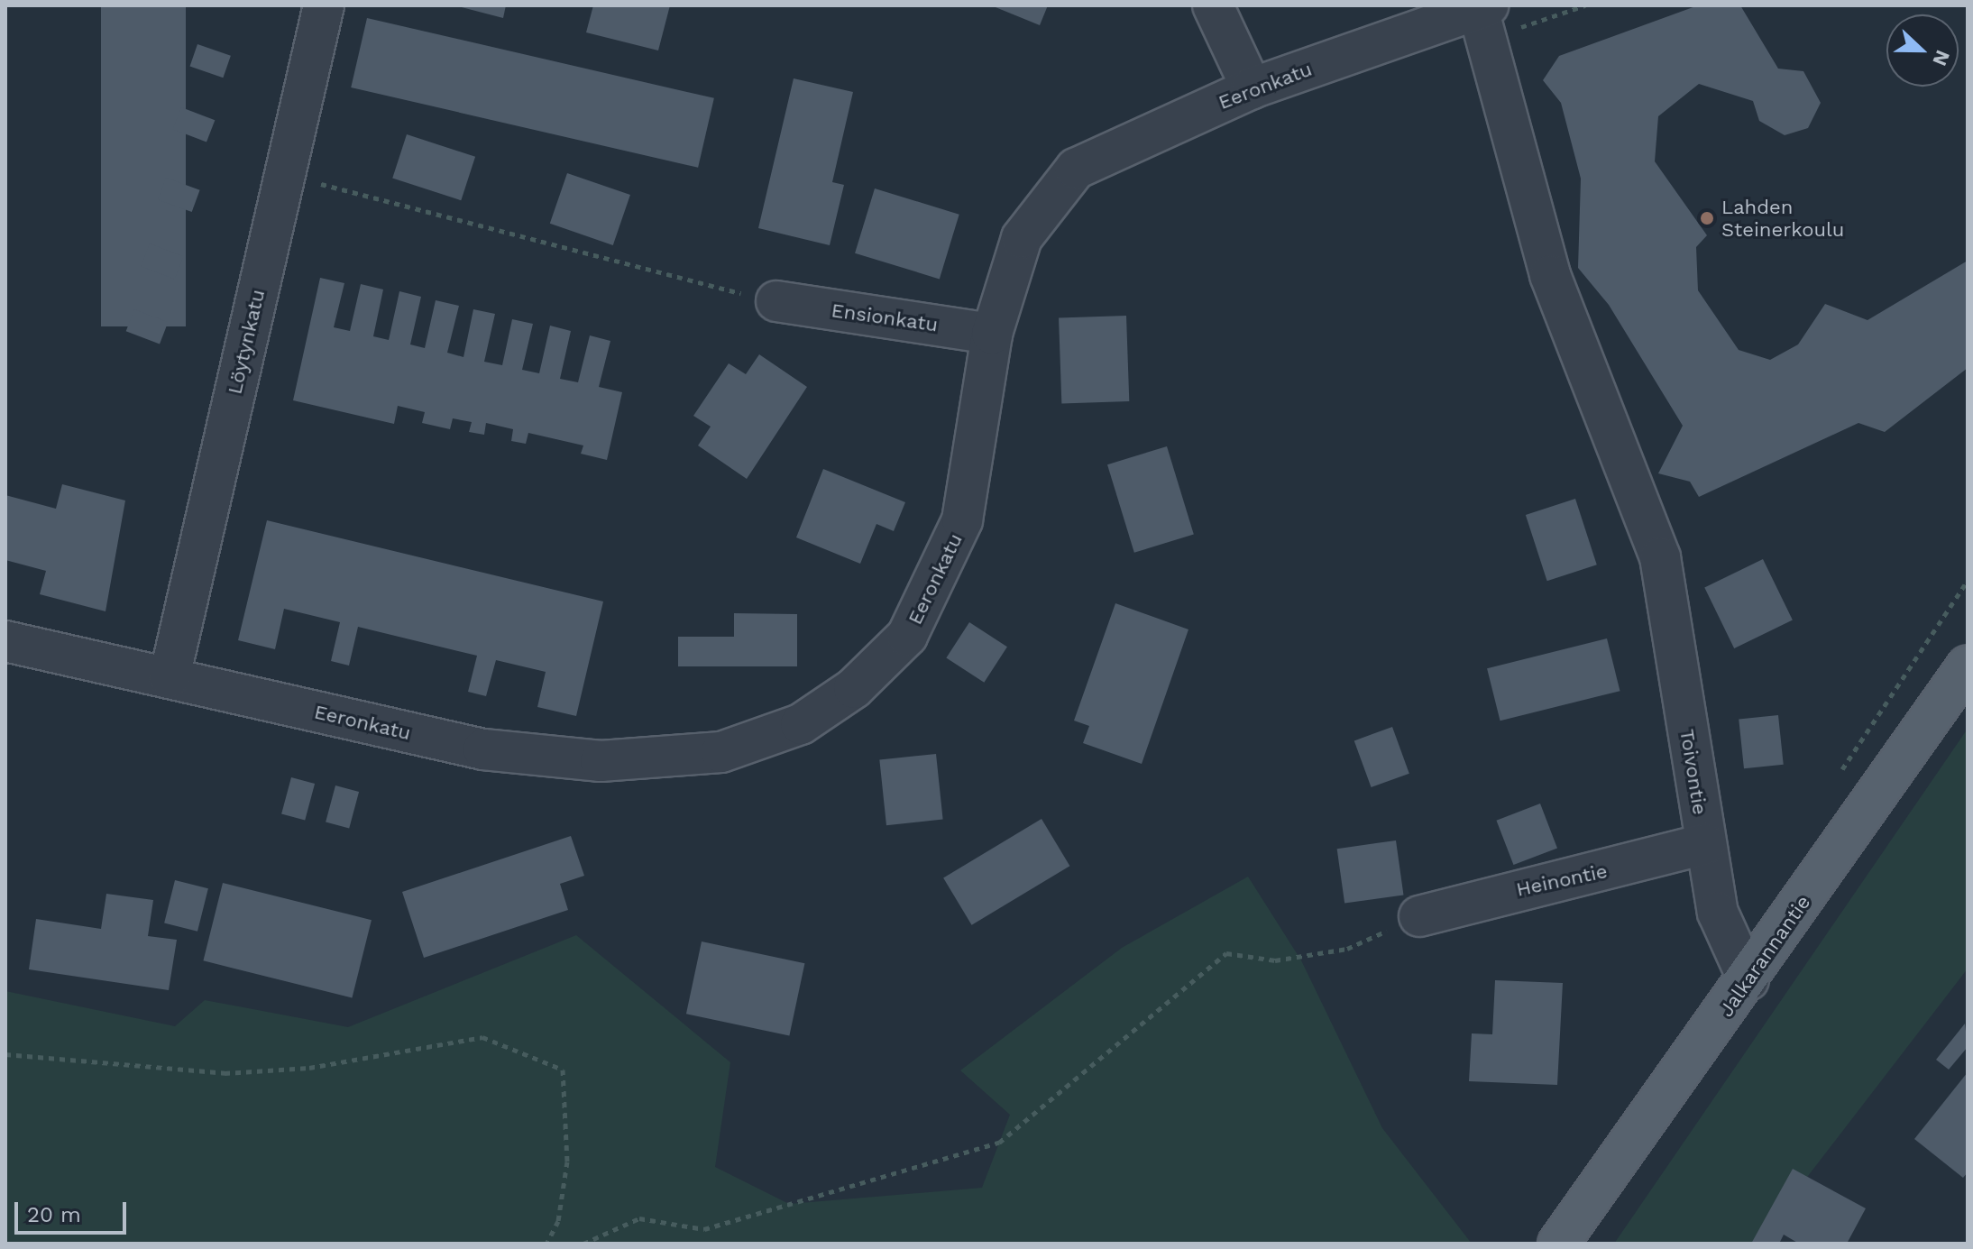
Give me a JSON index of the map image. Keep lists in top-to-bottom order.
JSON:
{
  "streets": {
    "main road": ["Jalkarannantie"],
    "street": [
      "Eeronkatu",
      "Ensionkatu",
      "Löytynkatu",
      "Toivontie",
      "Heinontie"
    ]
  },
  "crossings": [
    ["Eeronkatu", "Ensionkatu"],
    ["Eeronkatu", "Löytynkatu"],
    ["Eeronkatu", "Toivontie"],
    ["Toivontie", "Heinontie"],
    ["Toivontie", "Jalkarannantie"]
  ],
  "places": ["Lahden Steinerkoulu"],
  "scale_bar": "20 m",
  "north": "right"
}
